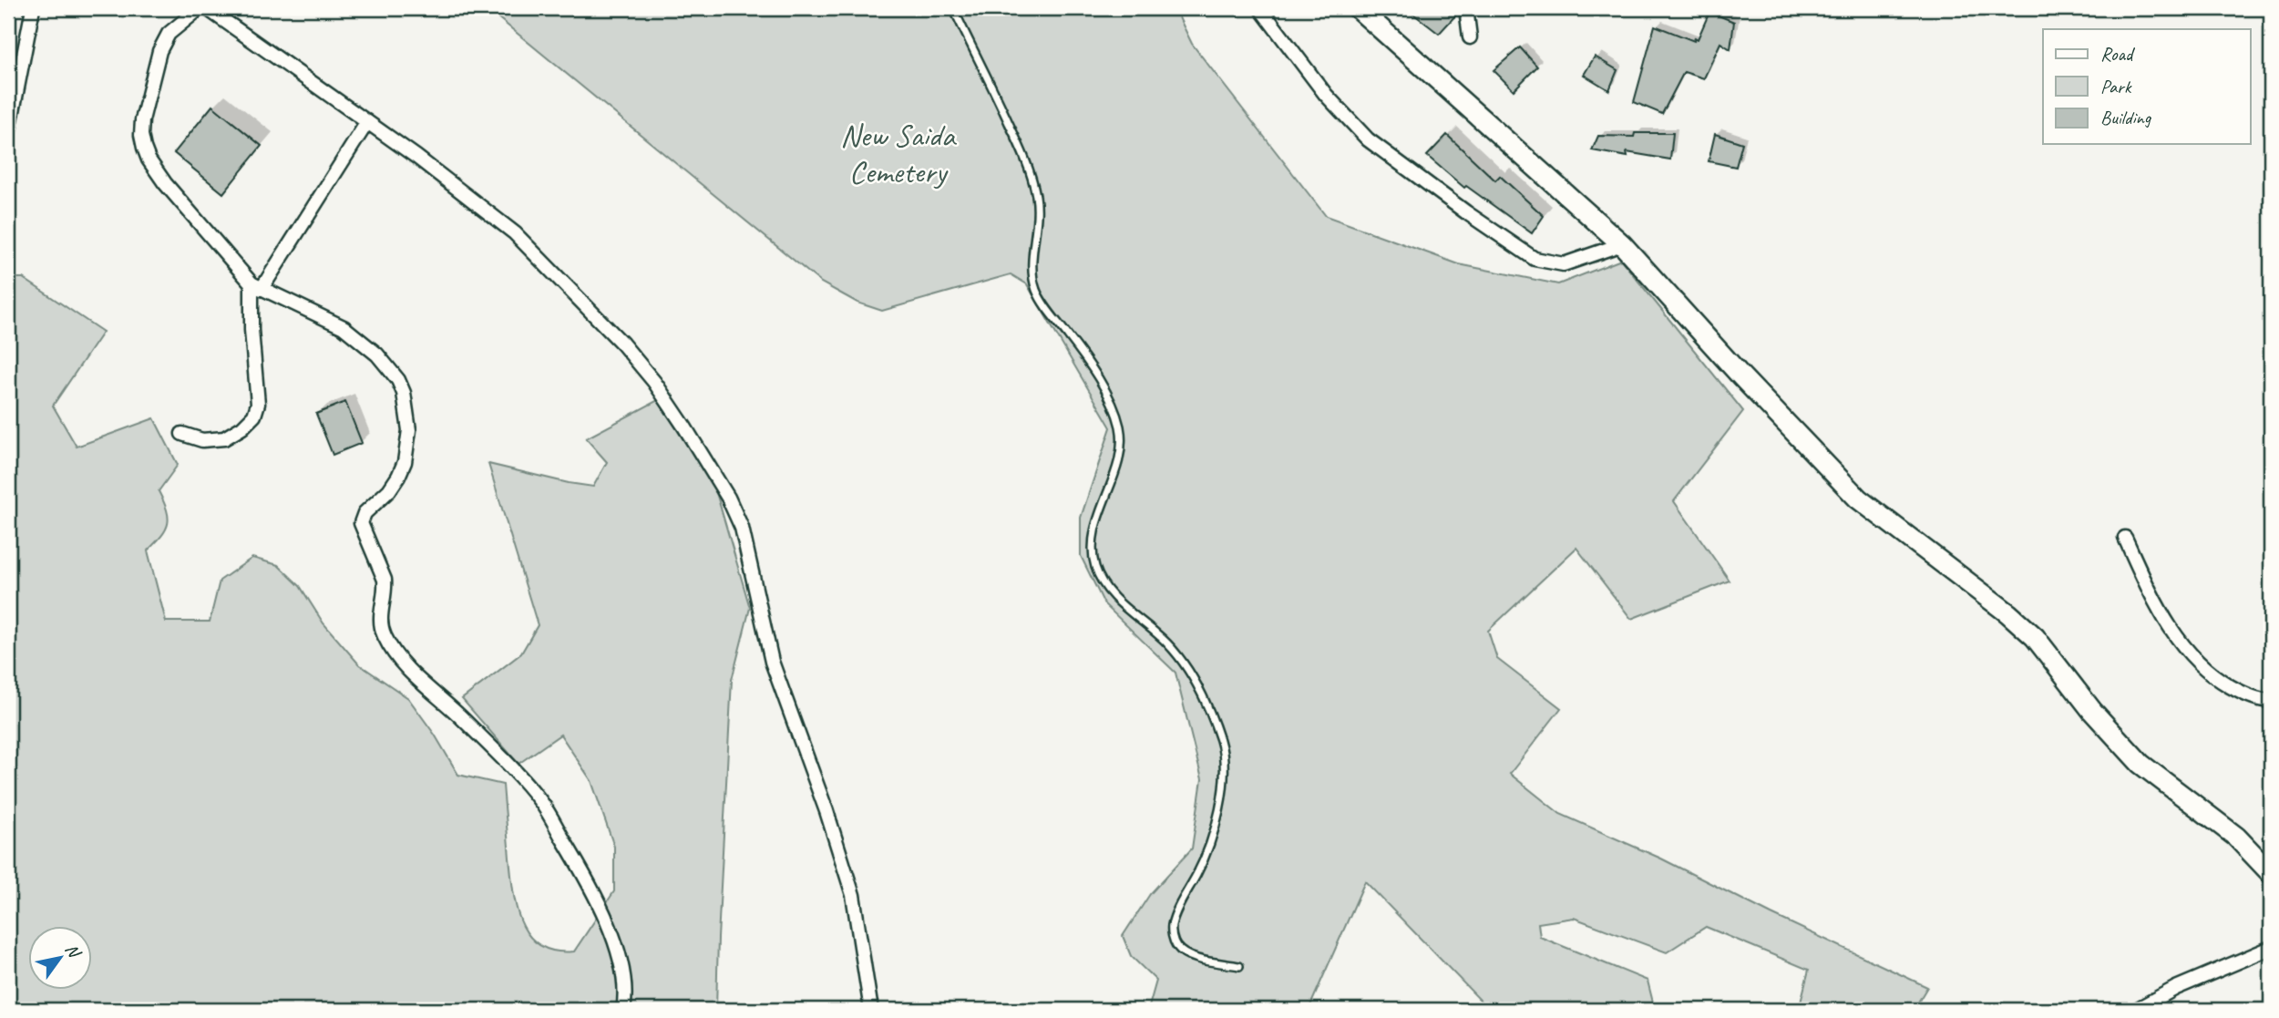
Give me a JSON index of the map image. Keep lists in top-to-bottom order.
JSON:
{
  "parks": ["New Saida Cemetery"],
  "legend": ["Road", "Park", "Building"],
  "north": "top right"
}
